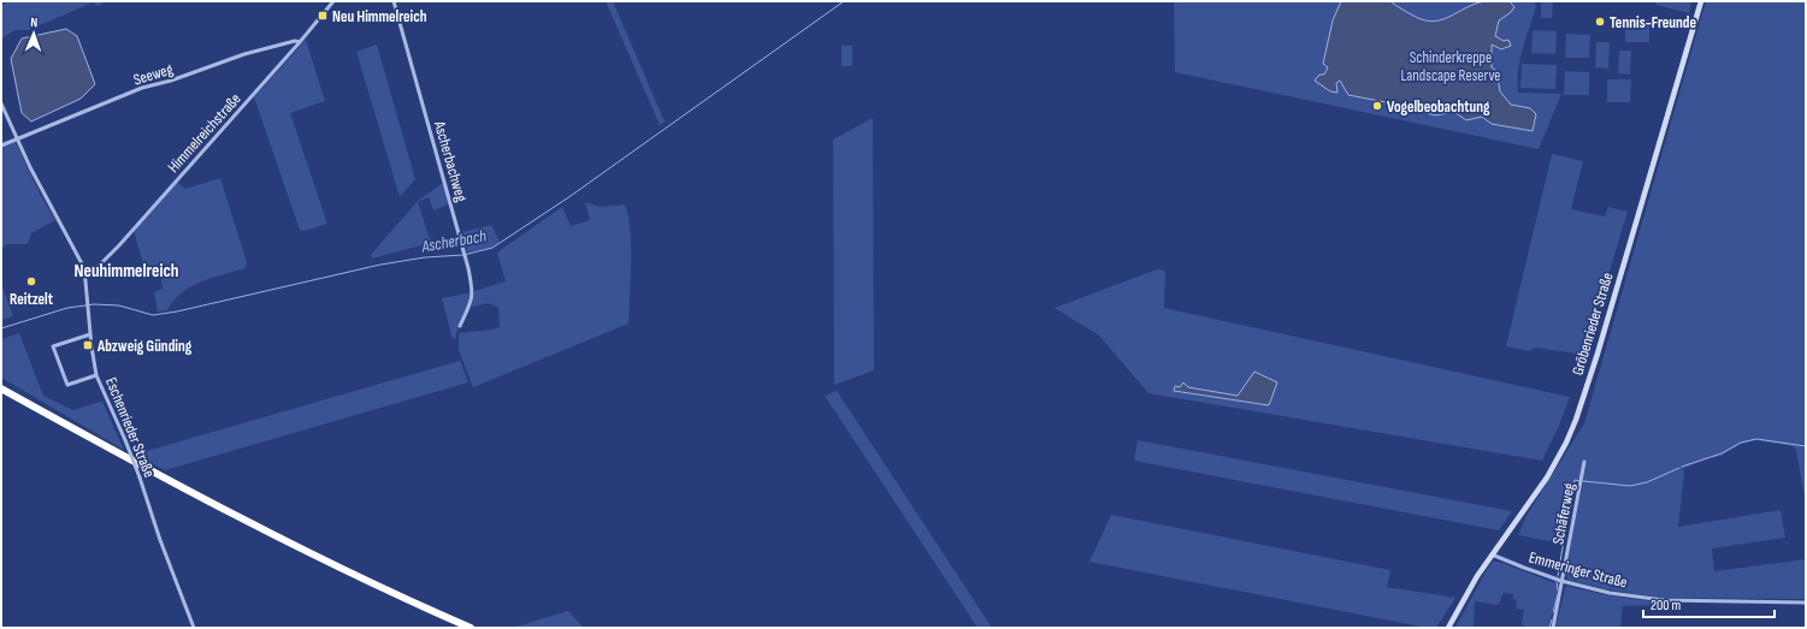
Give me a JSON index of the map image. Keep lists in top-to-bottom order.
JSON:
{
  "streets": {
    "street": [
      "Seeweg",
      "Himmelreichstraße",
      "Ascherbachweg",
      "Gröbenrieder Straße",
      "Eschenrieder Straße",
      "Schäferweg",
      "Emmeringer Straße"
    ]
  },
  "crossings": [
    ["Seeweg", "Himmelreichstraße"],
    ["Seeweg", "Eschenrieder Straße"],
    ["Himmelreichstraße", "Eschenrieder Straße"],
    ["Gröbenrieder Straße", "Emmeringer Straße"],
    ["Schäferweg", "Emmeringer Straße"]
  ],
  "districts": ["Neuhimmelreich"],
  "water": ["Ascherbach"],
  "parks": ["Schinderkreppe Landscape Reserve"],
  "places": {
    "transit": ["Neu Himmelreich", "Abzweig Günding"],
    "other": ["Tennis-Freunde", "Vogelbeobachtung", "Reitzelt"]
  },
  "scale_bar": "200 m",
  "north": "top"
}
